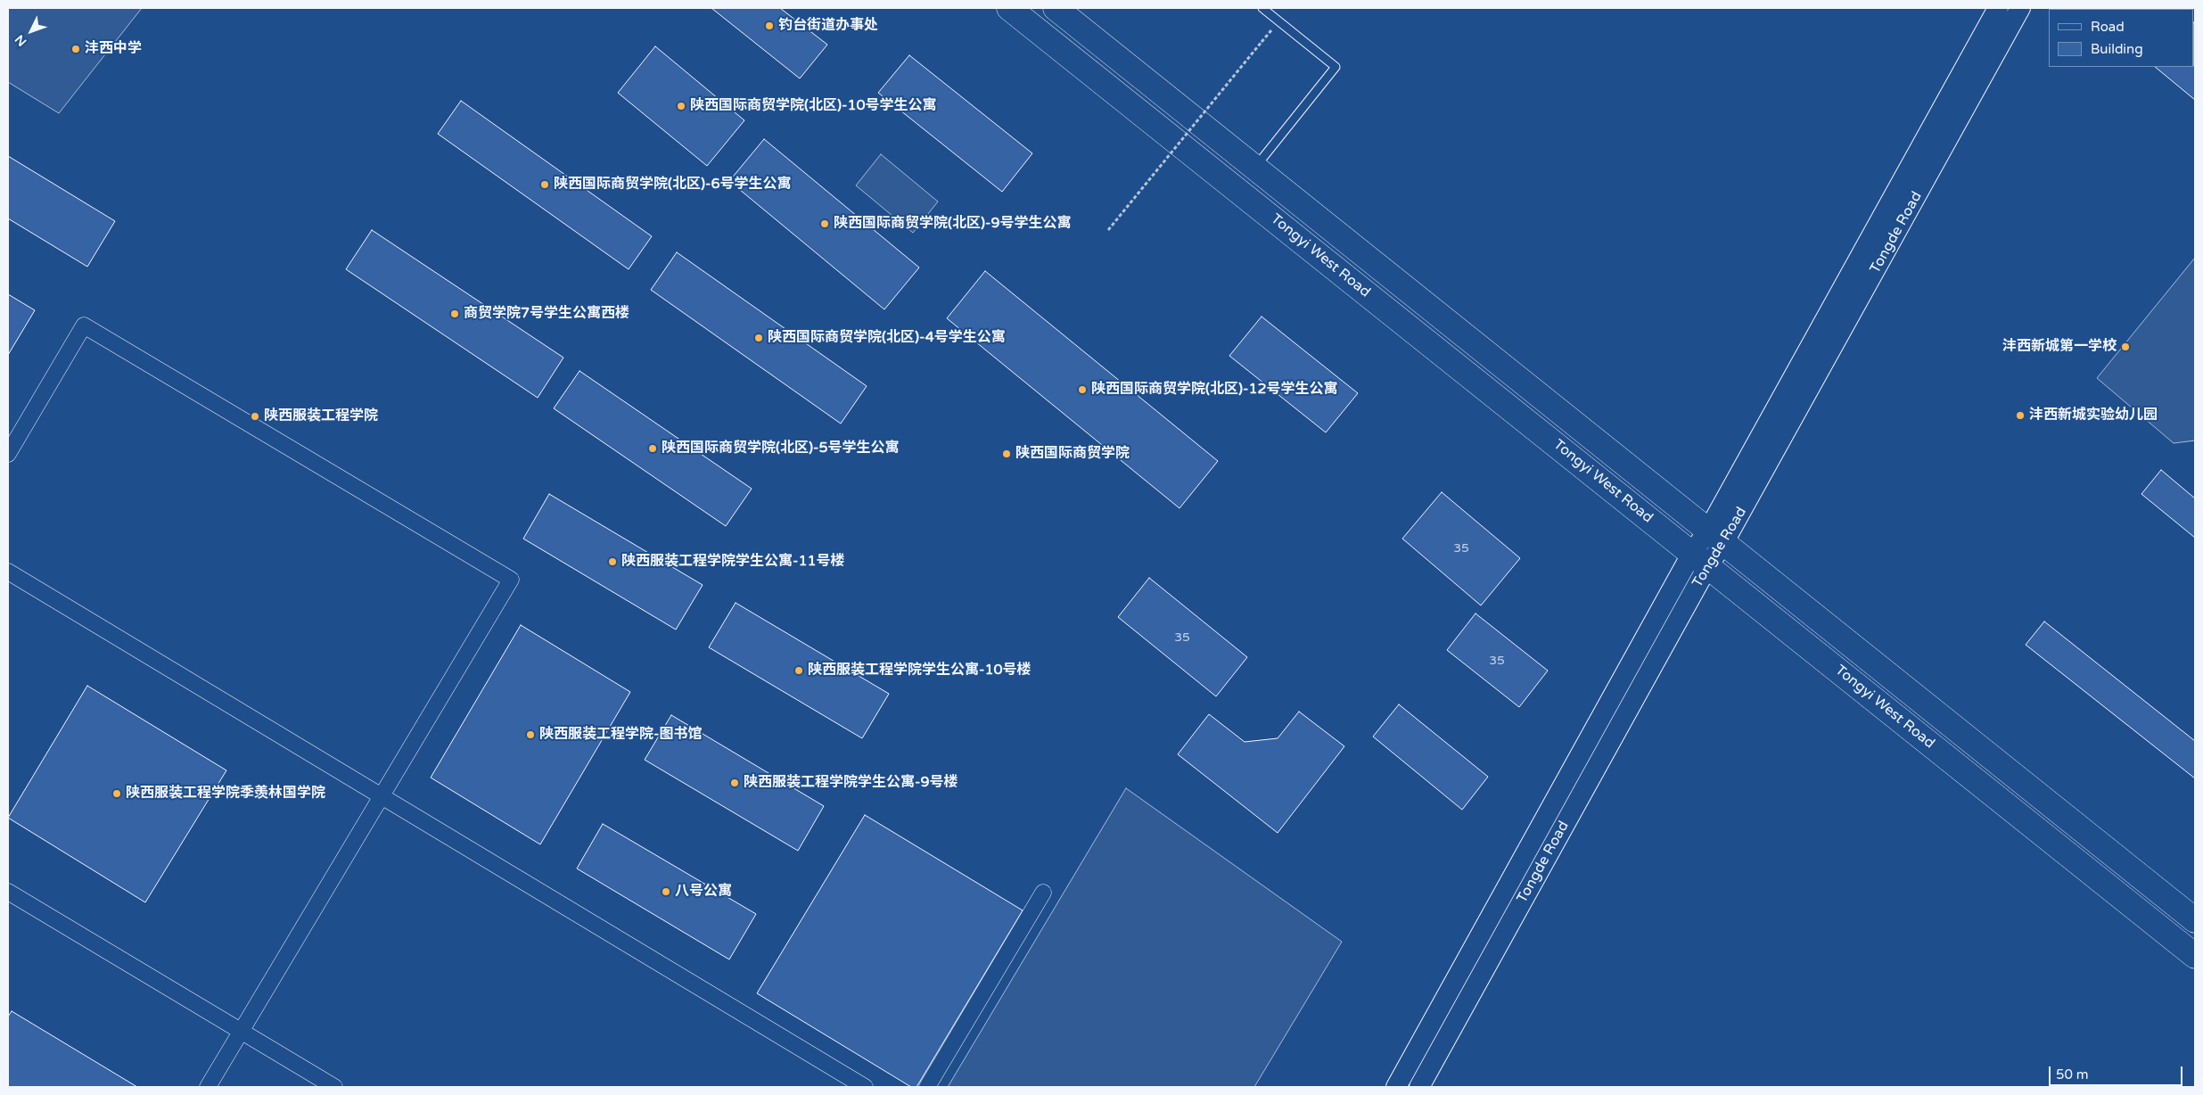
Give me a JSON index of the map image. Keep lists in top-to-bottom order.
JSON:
{
  "streets": {
    "main road": ["Tongyi West Road"],
    "street": ["Tongde Road"]
  },
  "crossings": [
    ["Tongde Road", "Tongyi West Road"]
  ],
  "places": [
    "钓台街道办事处",
    "沣西中学",
    "陕西国际商贸学院(北区)-10号学生公寓",
    "陕西国际商贸学院(北区)-6号学生公寓",
    "陕西国际商贸学院(北区)-9号学生公寓",
    "商贸学院7号学生公寓西楼",
    "陕西国际商贸学院(北区)-4号学生公寓",
    "沣西新城第一学校",
    "陕西国际商贸学院(北区)-12号学生公寓",
    "沣西新城实验幼儿园",
    "陕西服装工程学院",
    "陕西国际商贸学院(北区)-5号学生公寓",
    "陕西国际商贸学院",
    "陕西服装工程学院学生公寓-11号楼",
    "陕西服装工程学院学生公寓-10号楼",
    "陕西服装工程学院-图书馆",
    "陕西服装工程学院学生公寓-9号楼",
    "陕西服装工程学院季羡林国学院",
    "八号公寓"
  ],
  "house_numbers": ["35", "35", "35"],
  "legend": ["Road", "Building"],
  "scale_bar": "50 m",
  "north": "bottom left"
}
